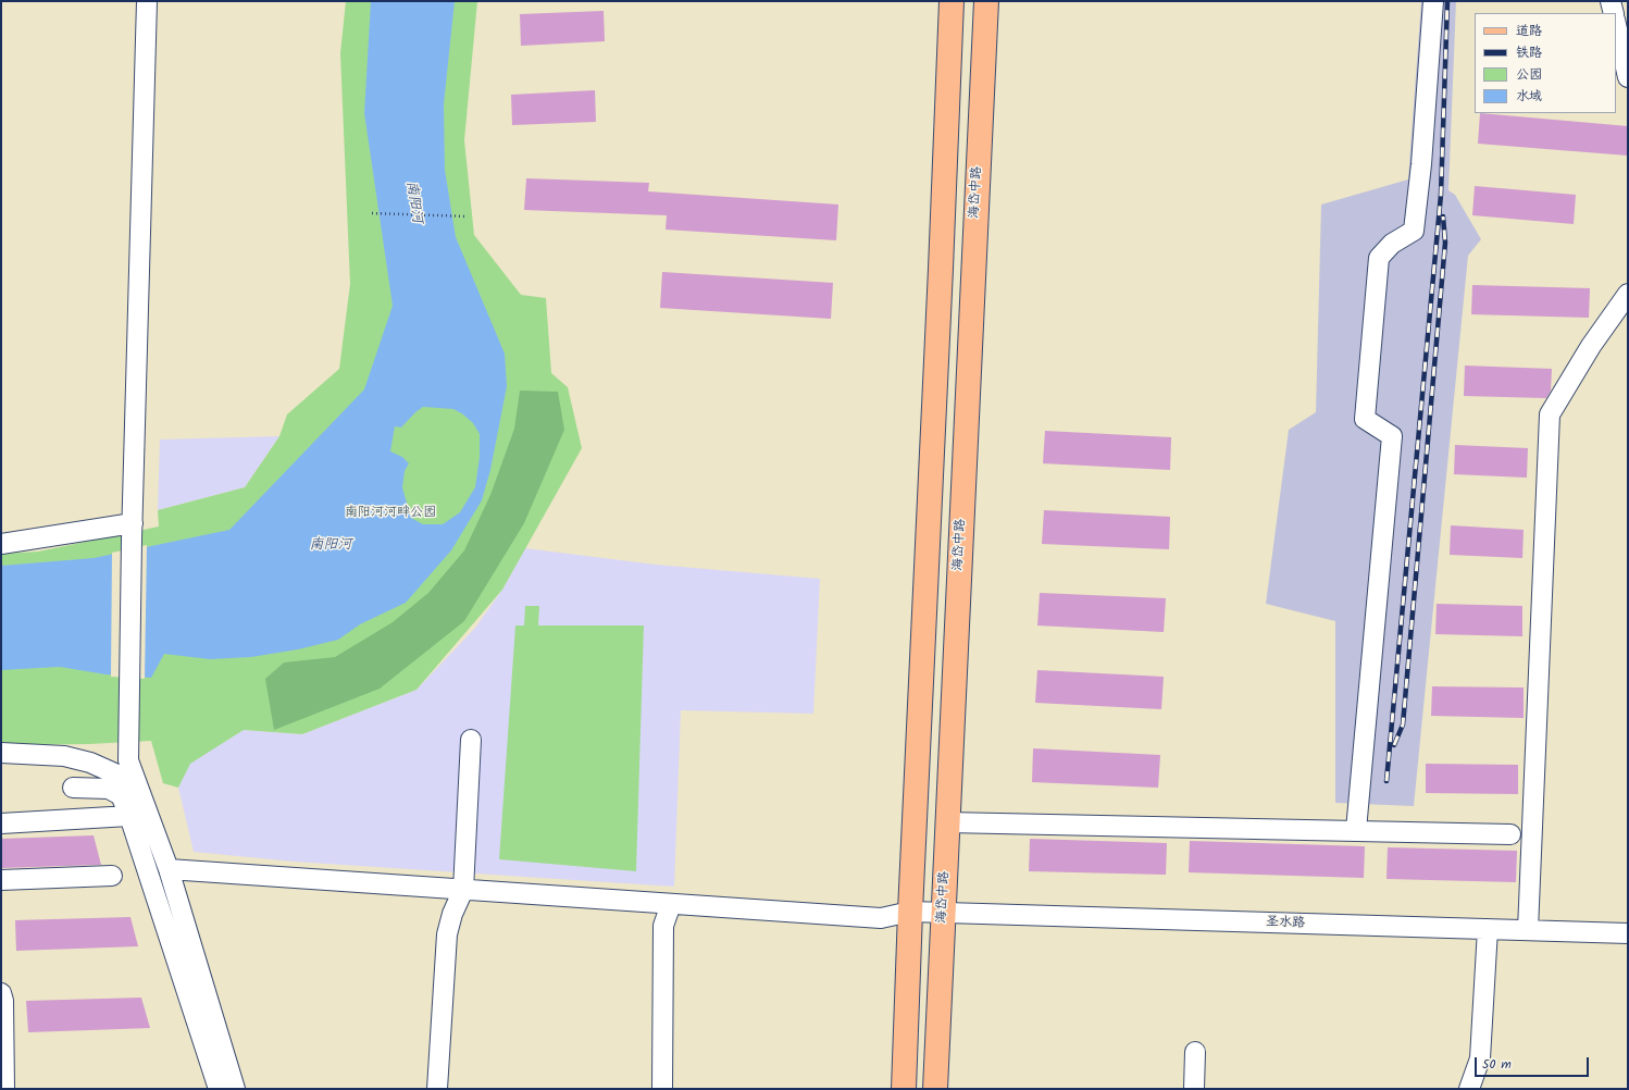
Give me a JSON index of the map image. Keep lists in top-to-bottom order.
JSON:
{
  "streets": {
    "main road": ["海岱中路"],
    "street": ["圣水路"]
  },
  "crossings": [
    ["海岱中路", "圣水路"]
  ],
  "water": ["南阳河"],
  "parks": ["南阳河河畔公园"],
  "legend": [
    "道路",
    "铁路",
    "公园",
    "水域"
  ],
  "scale_bar": "50 m"
}
